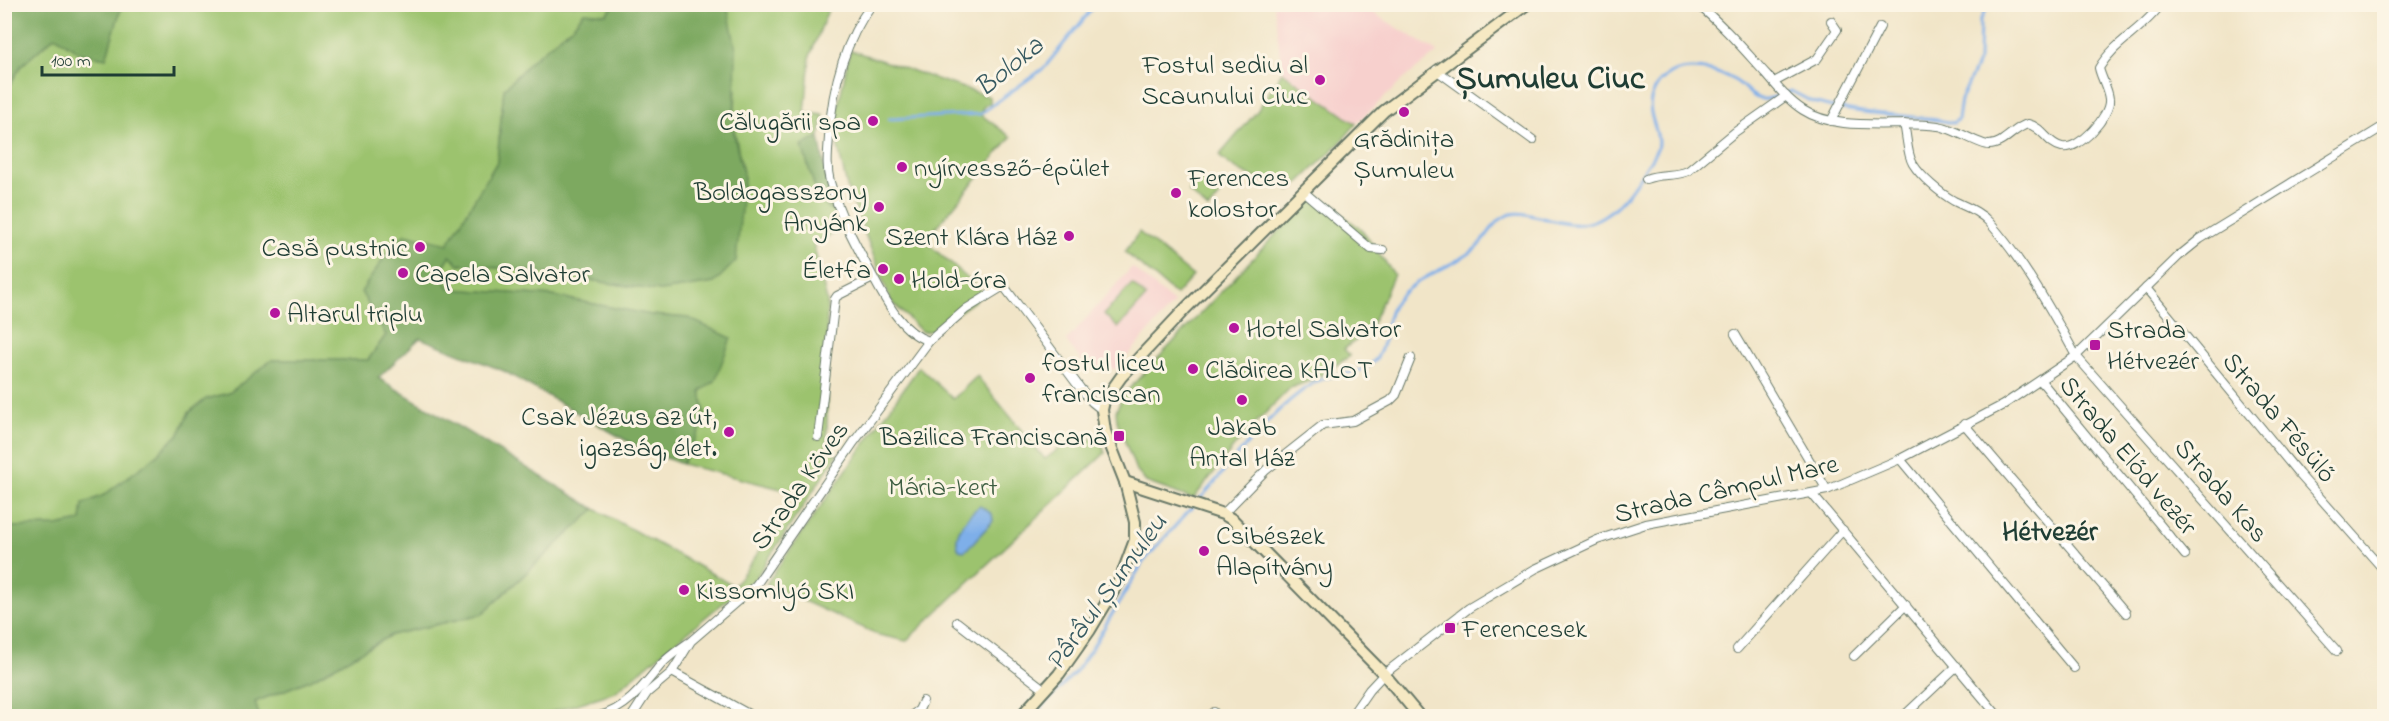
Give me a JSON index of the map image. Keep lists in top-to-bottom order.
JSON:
{
  "streets": {
    "street": [
      "Strada Fésülő",
      "Strada Előd vezér",
      "Strada Köves",
      "Strada Câmpul Mare",
      "Strada Kas"
    ]
  },
  "crossings": [
    ["Strada Fésülő", "Strada Câmpul Mare"],
    ["Strada Előd vezér", "Strada Câmpul Mare"],
    ["Strada Câmpul Mare", "Strada Kas"]
  ],
  "districts": ["Șumuleu Ciuc", "Hétvezér"],
  "water": ["Boloka", "Pârâul Șumuleu"],
  "parks": ["Mária-kert"],
  "places": {
    "other": [
      "Fostul sediu al Scaunului Ciuc",
      "Grădinița Șumuleu",
      "Călugării spa",
      "nyírvessző-épület",
      "Ferences kolostor",
      "Boldogasszony Anyánk",
      "Szent Klára Ház",
      "Casă pustnic",
      "Életfa",
      "Capela Salvator",
      "Hold-óra",
      "Altarul triplu",
      "Hotel Salvator",
      "Clădirea KALOT",
      "fostul liceu franciscan",
      "Jakab Antal Ház",
      "Csak Jézus az út, igazság, élet.",
      "Csibészek Alapítvány",
      "Kissomlyó SKI"
    ],
    "transit": ["Strada Hétvezér", "Bazilica Franciscană", "Ferencesek"]
  },
  "scale_bar": "100 m"
}
